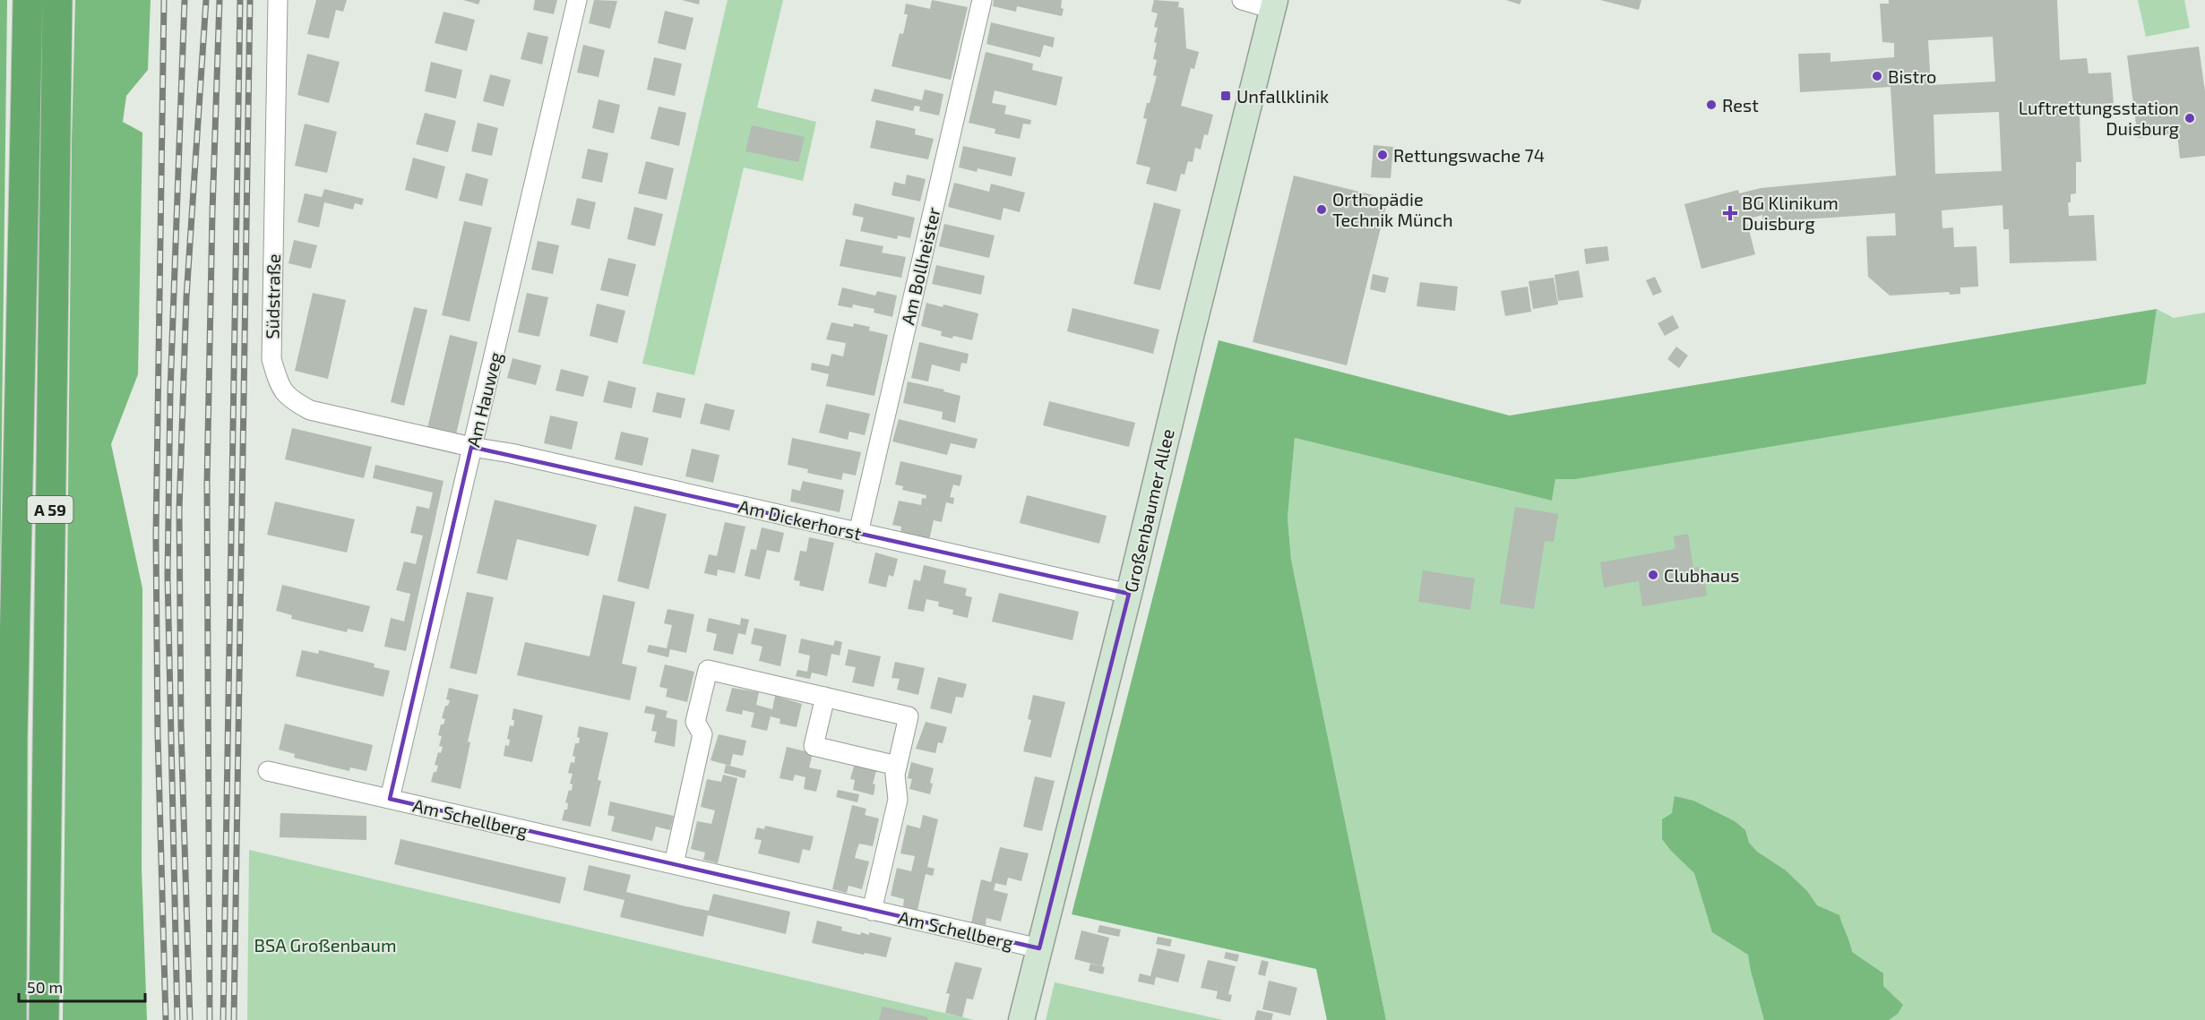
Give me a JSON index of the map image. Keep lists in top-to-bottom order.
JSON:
{
  "streets": {
    "highway": ["A 59"],
    "main road": ["Großenbaumer Allee"],
    "street": [
      "Am Bollheister",
      "Südstraße",
      "Am Hauweg",
      "Am Dickerhorst",
      "Am Schellberg"
    ]
  },
  "crossings": [
    ["Am Bollheister", "Am Dickerhorst"],
    ["Südstraße", "Am Hauweg"],
    ["Südstraße", "Am Dickerhorst"],
    ["Am Hauweg", "Am Dickerhorst"],
    ["Am Hauweg", "Am Schellberg"],
    ["Großenbaumer Allee", "Am Dickerhorst"],
    ["Großenbaumer Allee", "Am Schellberg"]
  ],
  "parks": ["BSA Großenbaum"],
  "places": {
    "other": [
      "Bistro",
      "Rest",
      "Luftrettungsstation Duisburg",
      "Rettungswache 74",
      "Orthopädie Technik Münch",
      "Clubhaus"
    ],
    "transit": ["Unfallklinik"],
    "health": ["BG Klinikum Duisburg"]
  },
  "scale_bar": "50 m"
}
